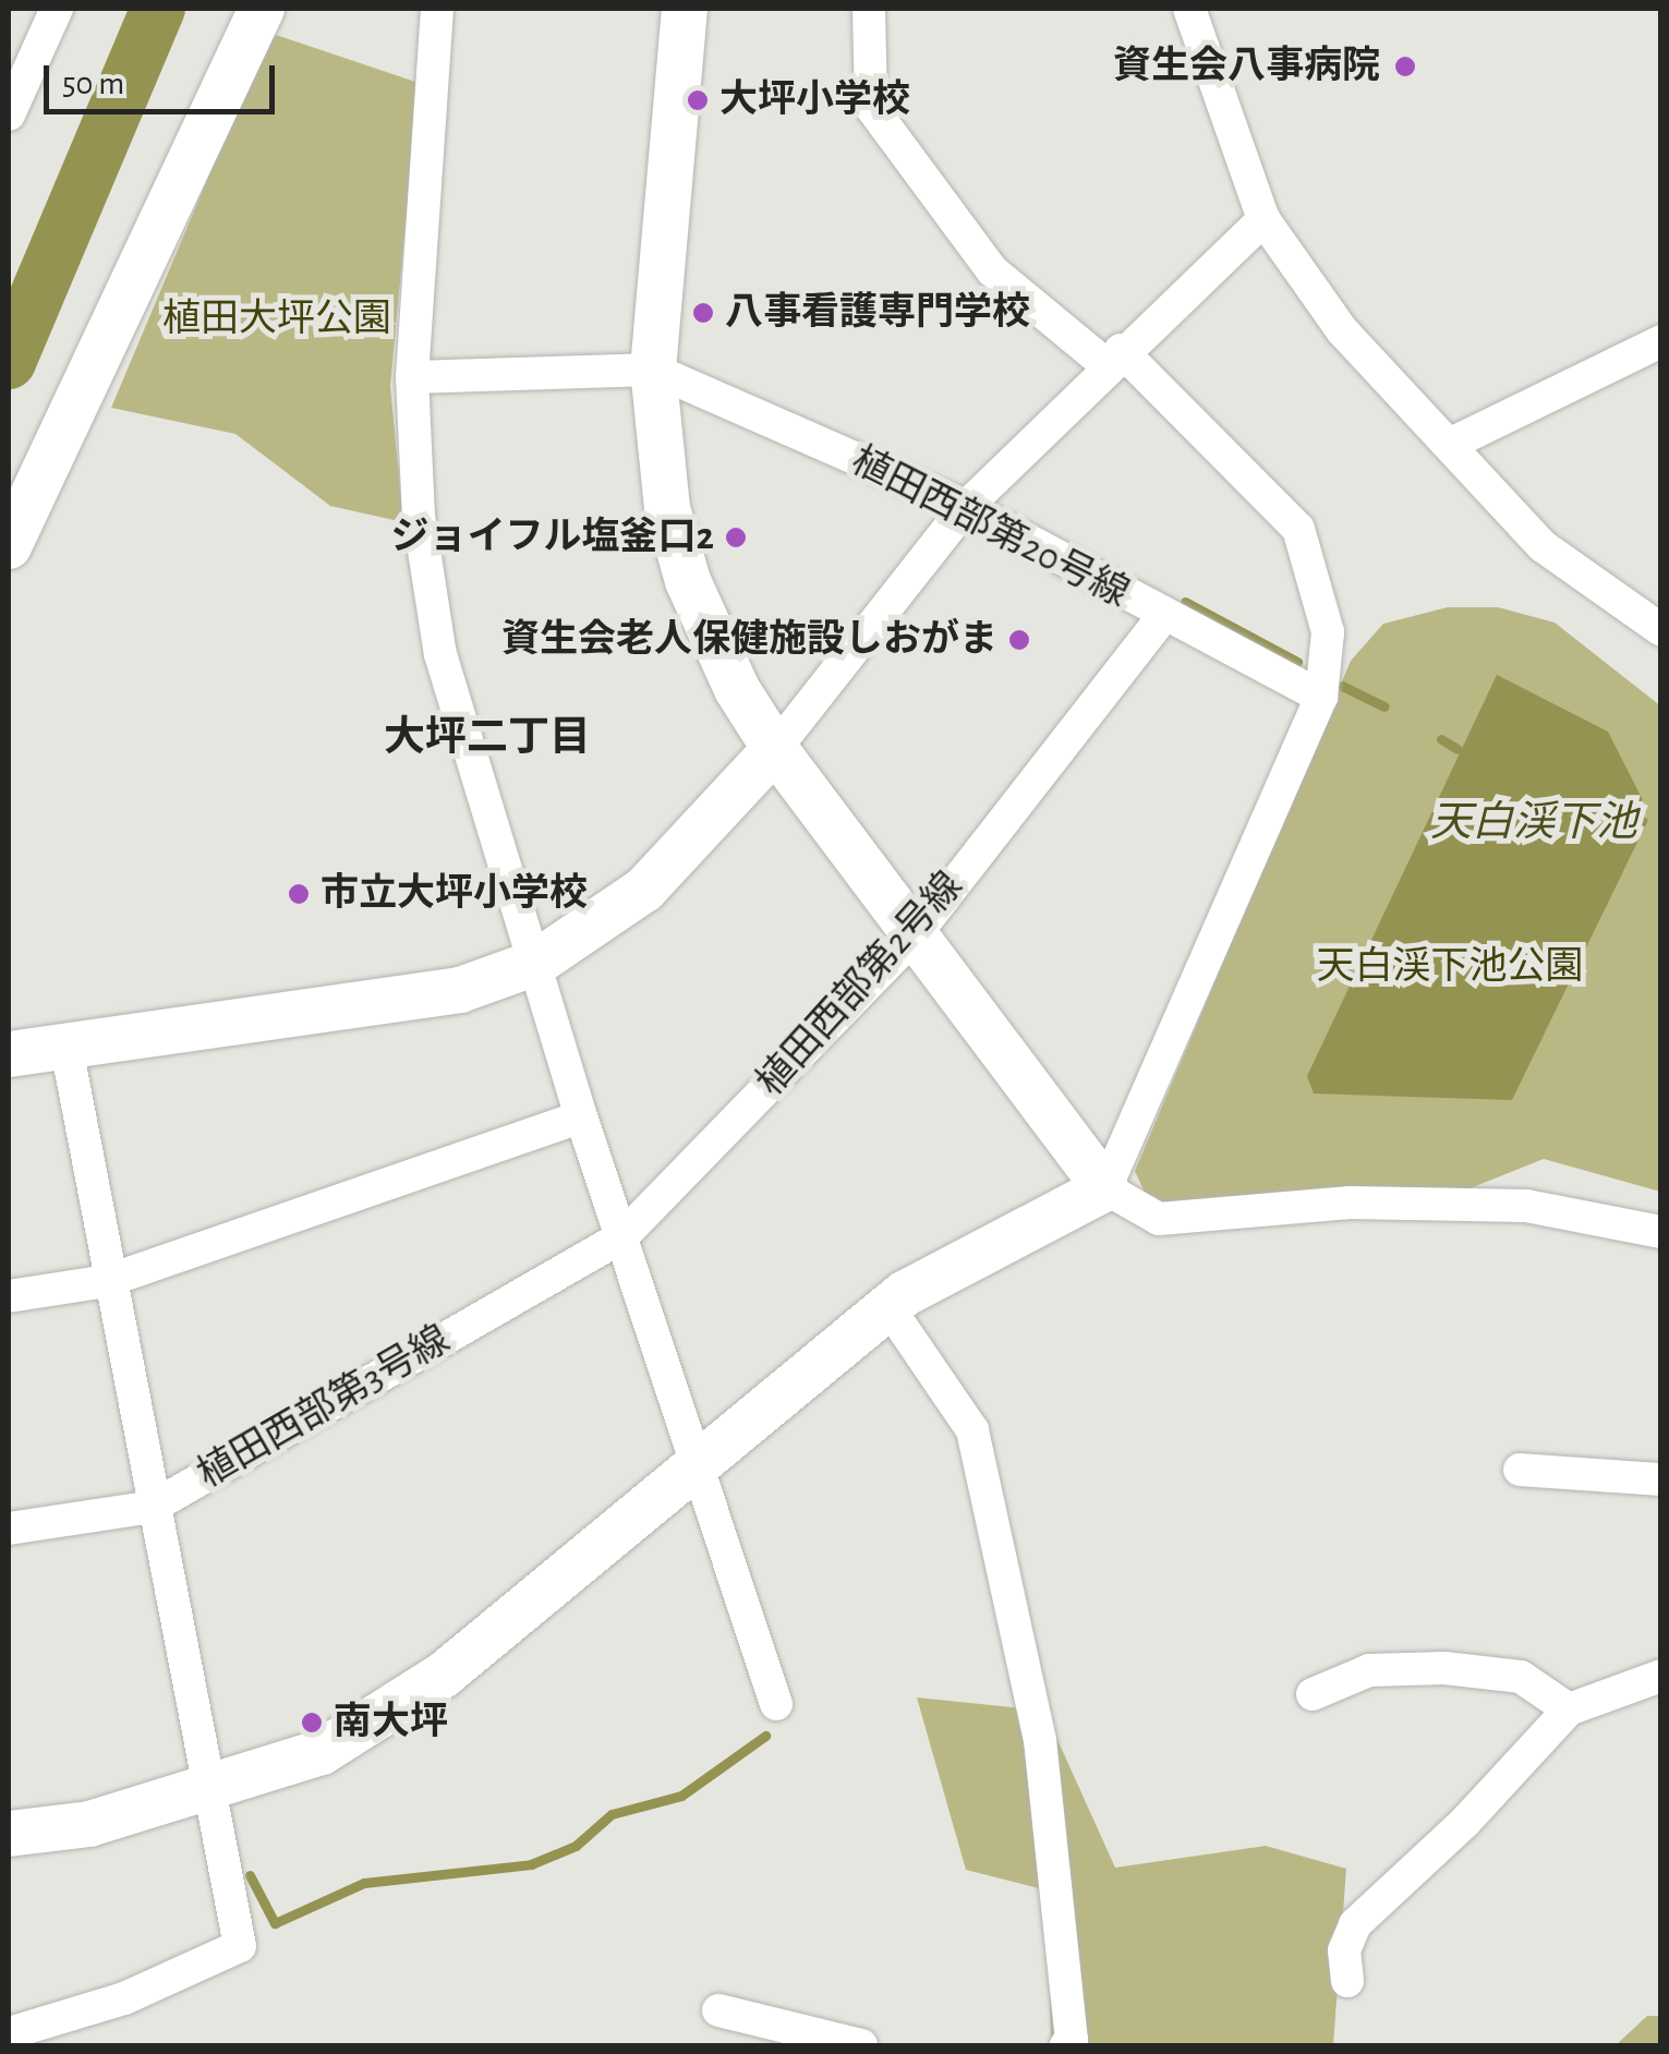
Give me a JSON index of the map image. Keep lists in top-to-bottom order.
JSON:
{
  "streets": {
    "street": ["植田西部第20号線", "植田西部第2号線", "植田西部第3号線"]
  },
  "crossings": [
    ["植田西部第20号線", "植田西部第2号線"],
    ["植田西部第2号線", "植田西部第3号線"]
  ],
  "districts": ["大坪二丁目"],
  "water": ["天白渓下池"],
  "parks": ["植田大坪公園", "天白渓下池公園"],
  "places": [
    "資生会八事病院",
    "大坪小学校",
    "八事看護専門学校",
    "ジョイフル塩釜口2",
    "資生会老人保健施設しおがま",
    "市立大坪小学校",
    "南大坪"
  ],
  "scale_bar": "50 m"
}
